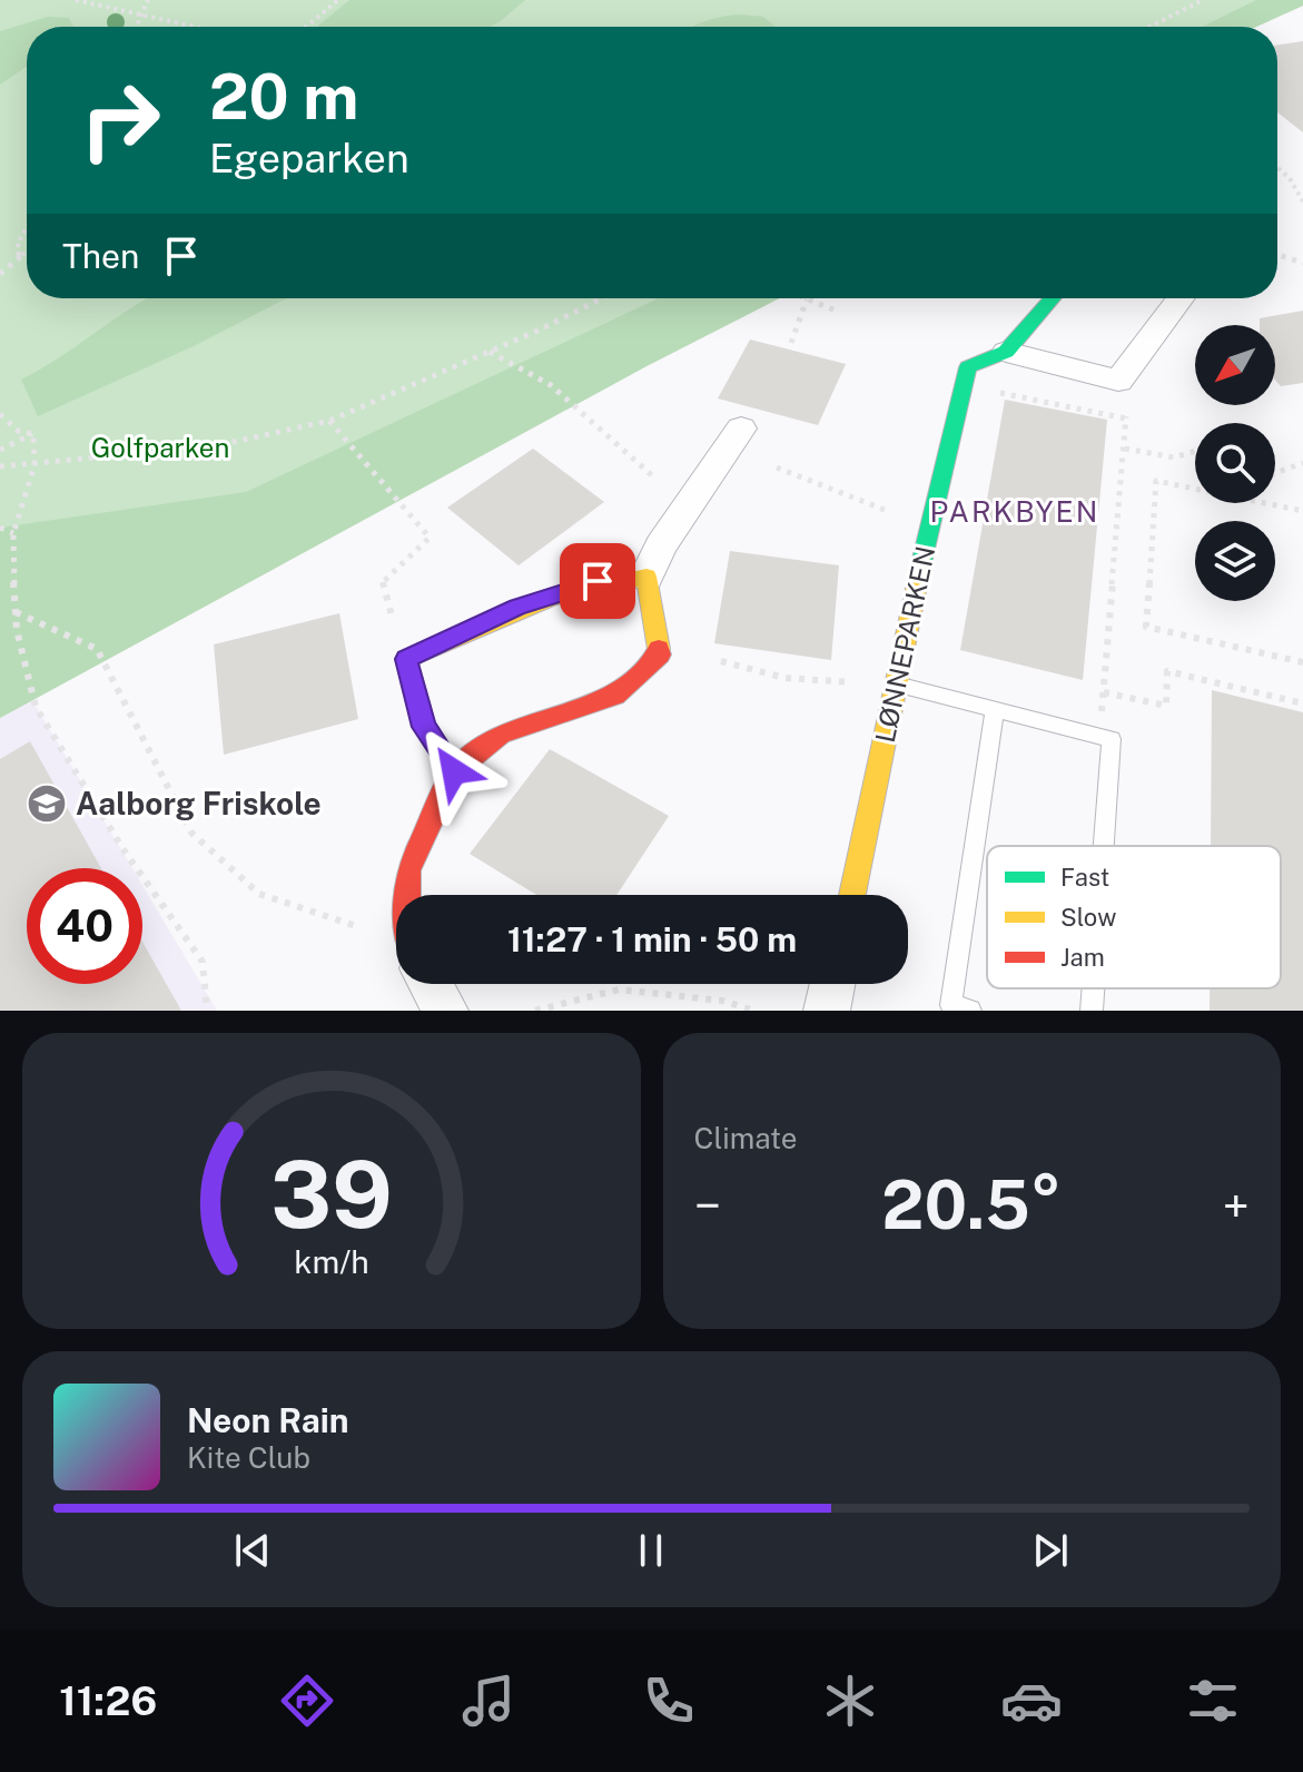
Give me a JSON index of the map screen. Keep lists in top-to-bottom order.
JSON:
{
  "streets": {
    "street": ["LØNNEPARKEN"]
  },
  "districts": ["PARKBYEN"],
  "parks": ["Golfparken"],
  "places": {
    "school or university": ["Aalborg Friskole"]
  },
  "legend": ["Fast", "Slow", "Jam"],
  "north": "bottom left",
  "page": {
    "turn": ["20 m", "Egeparken"],
    "then": "Then",
    "limit": "40",
    "trip": "11:27 · 1 min · 50 m",
    "tile": "Climate",
    "heat": ["−", "20.5°", "+"],
    "song": ["Neon Rain", "Kite Club"],
    "tabs": "11:26",
    "gauge": ["39", "km/h"]
  }
}
